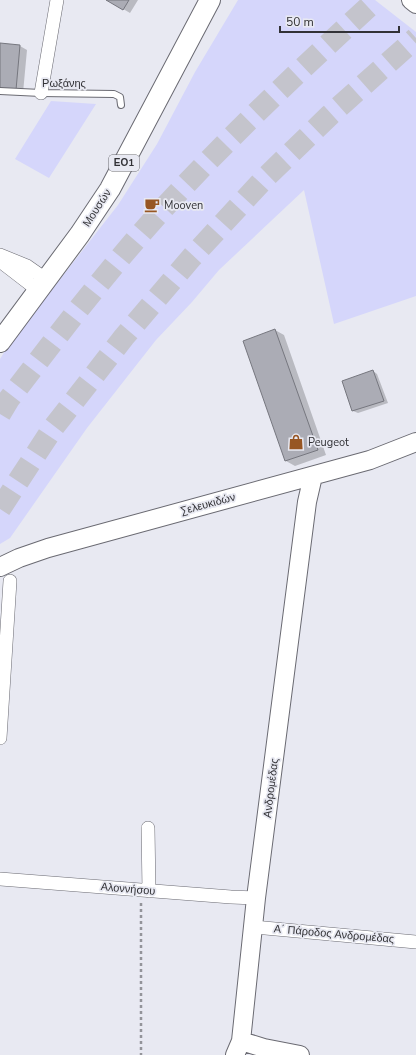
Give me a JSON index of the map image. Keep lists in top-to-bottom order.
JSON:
{
  "streets": {
    "main road": ["ΕΟ1", "Μουσών"],
    "street": [
      "Σελευκιδών",
      "Ανδρομέδας",
      "Αλοννήσου",
      "Α΄ Πάροδος Ανδρομέδας"
    ],
    "lane": ["Ρωξάνης"]
  },
  "crossings": [
    ["Σελευκιδών", "Ανδρομέδας"],
    ["Ανδρομέδας", "Αλοννήσου"],
    ["Ανδρομέδας", "Α΄ Πάροδος Ανδρομέδας"]
  ],
  "places": {
    "cafe": ["Mooven"],
    "shop": ["Peugeot"]
  },
  "scale_bar": "50 m"
}
